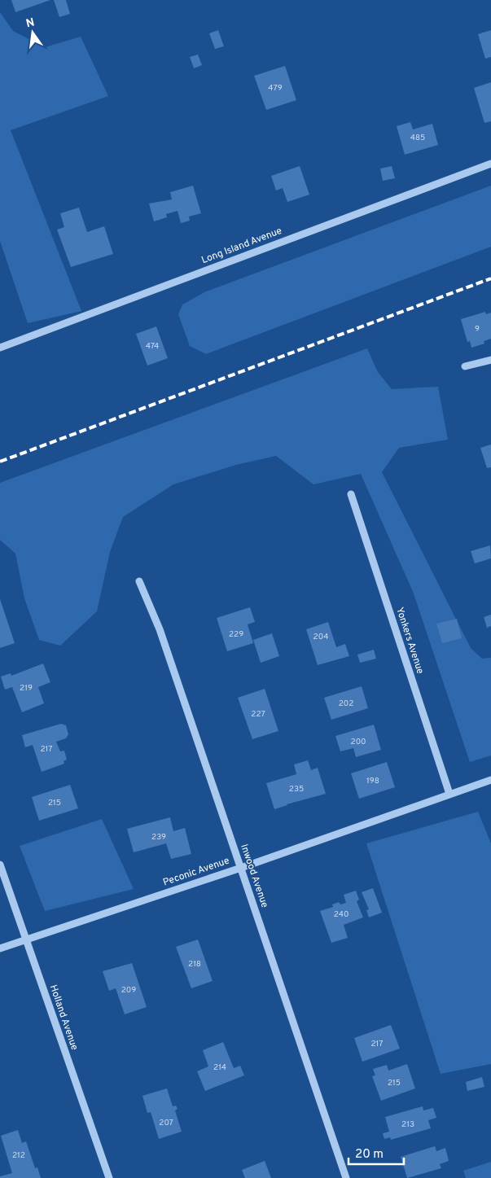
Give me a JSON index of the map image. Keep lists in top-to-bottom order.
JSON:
{
  "streets": {
    "street": [
      "Long Island Avenue",
      "Yonkers Avenue",
      "Peconic Avenue",
      "Inwood Avenue",
      "Holland Avenue"
    ]
  },
  "crossings": [
    ["Yonkers Avenue", "Peconic Avenue"],
    ["Peconic Avenue", "Inwood Avenue"],
    ["Peconic Avenue", "Holland Avenue"]
  ],
  "house_numbers": [
    "479",
    "485",
    "9",
    "474",
    "229",
    "204",
    "219",
    "202",
    "227",
    "200",
    "217",
    "198",
    "235",
    "215",
    "239",
    "240",
    "218",
    "209",
    "217",
    "214",
    "215",
    "207",
    "213",
    "212"
  ],
  "scale_bar": "20 m",
  "north": "top"
}
